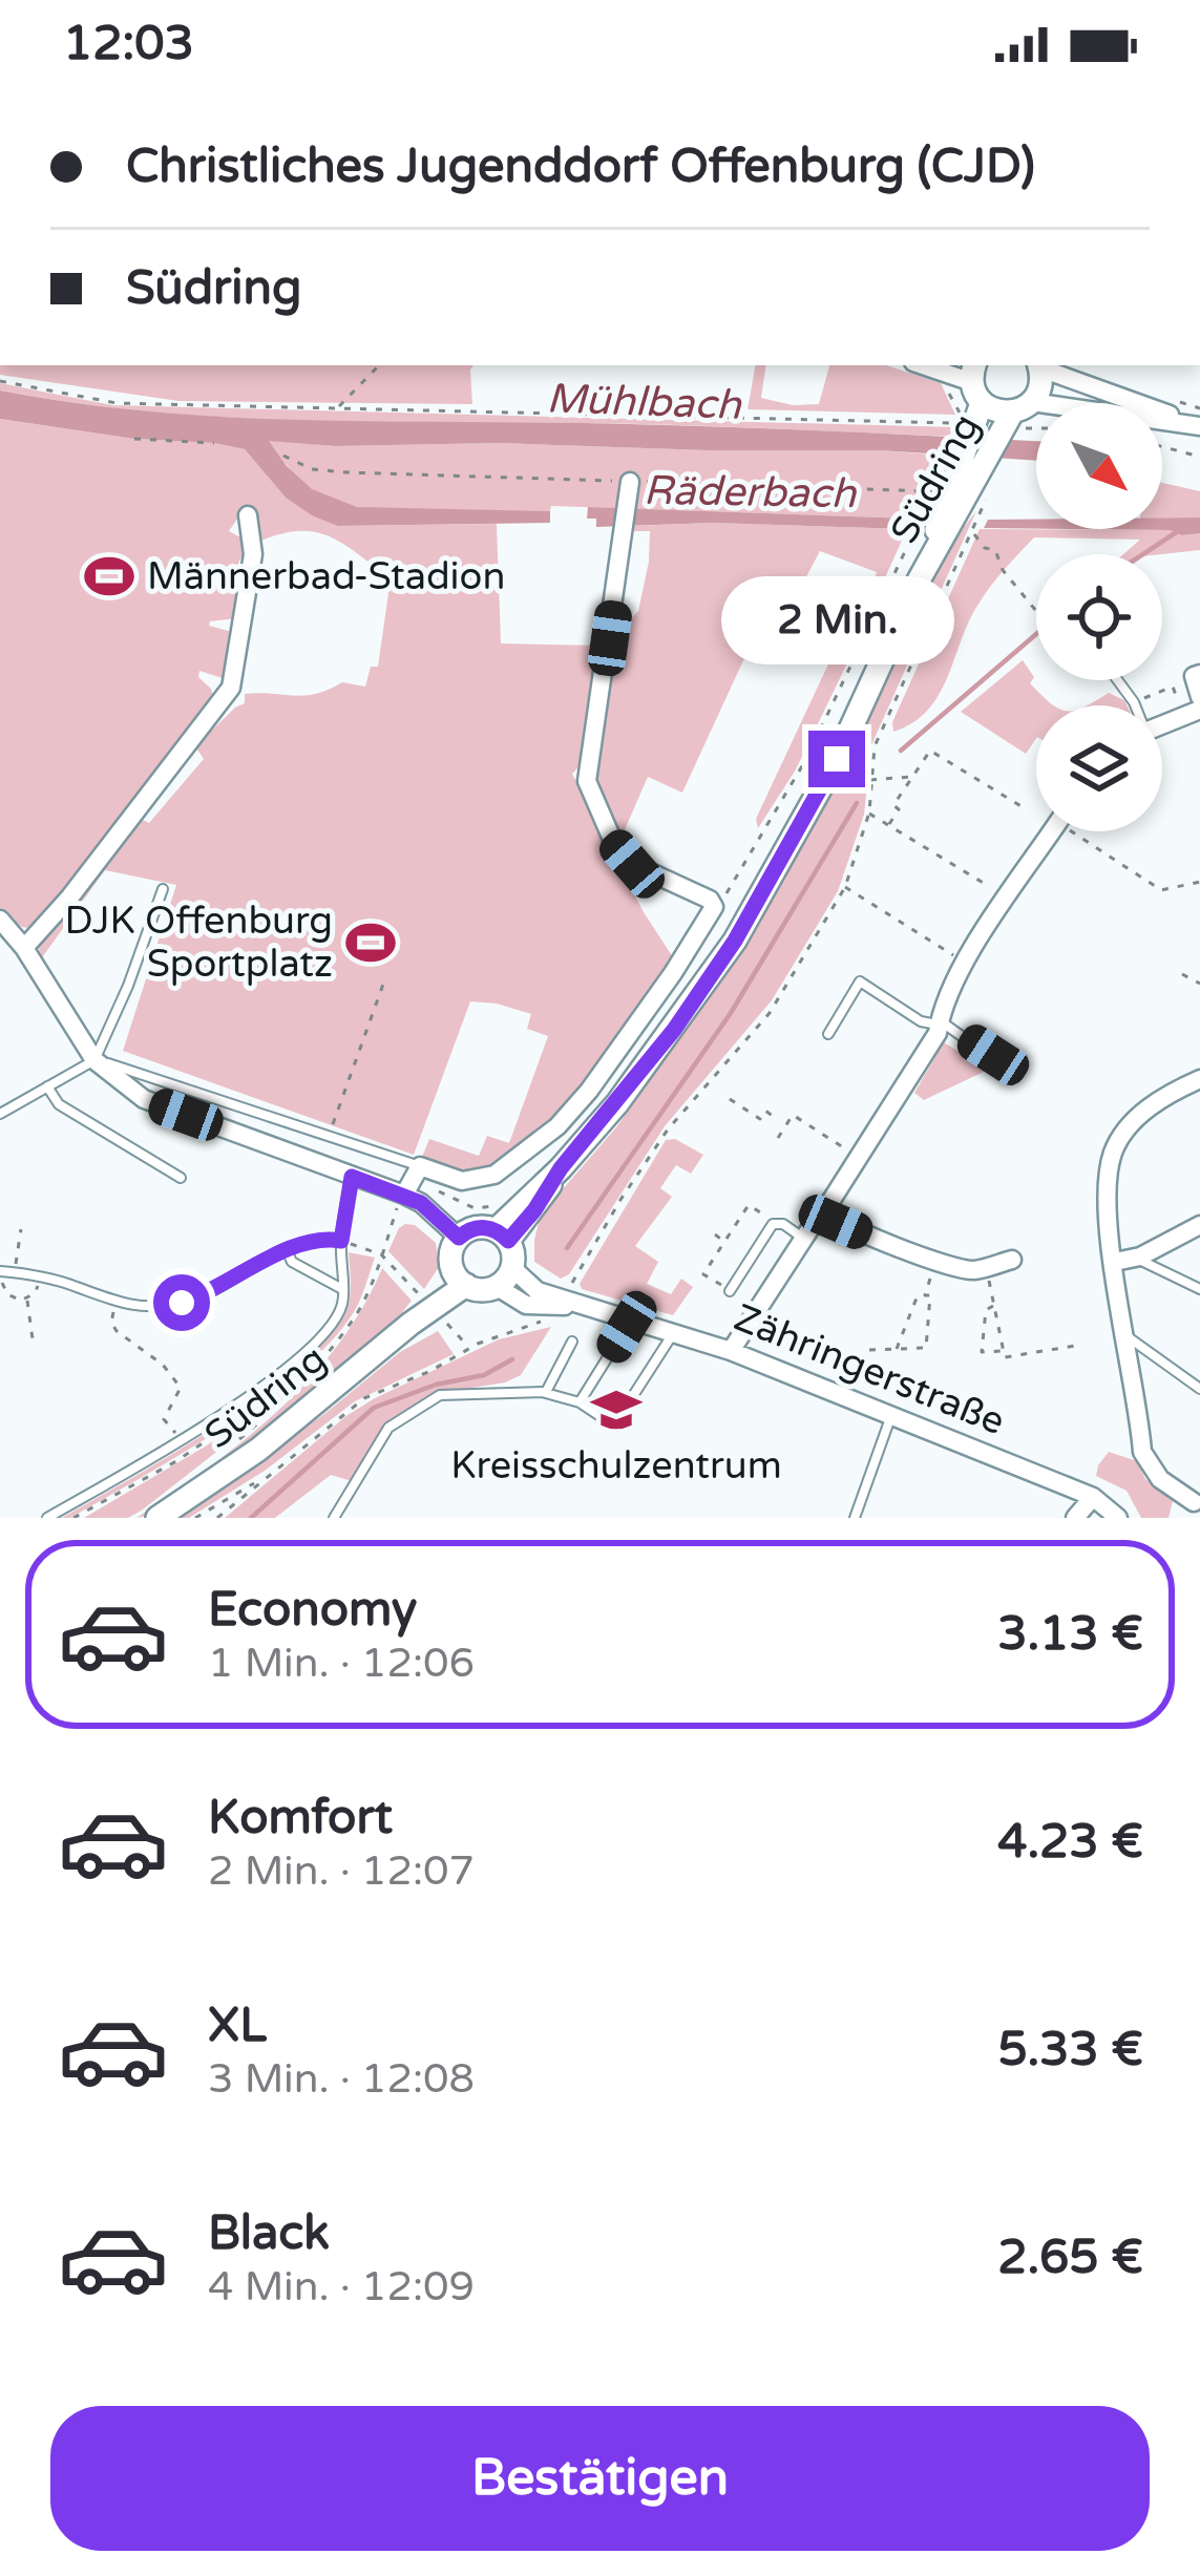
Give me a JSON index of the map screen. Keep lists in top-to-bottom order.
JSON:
{
  "streets": {
    "street": ["Südring", "Zähringerstraße"]
  },
  "crossings": [
    ["Südring", "Zähringerstraße"]
  ],
  "water": ["Mühlbach", "Räderbach"],
  "places": {
    "sports": ["Männerbad-Stadion", "DJK Offenburg Sportplatz"],
    "school or university": ["Kreisschulzentrum"]
  },
  "north": "bottom right",
  "page": {
    "status": "12:03",
    "banner": ["Christliches Jugenddorf Offenburg (CJD)", "Südring"],
    "bubble": "2 Min.",
    "list": [
      {
        "name": "Economy",
        "note": "1 Min. · 12:06",
        "value": "3.13 €"
      },
      {
        "name": "Komfort",
        "note": "2 Min. · 12:07",
        "value": "4.23 €"
      },
      {
        "name": "XL",
        "note": "3 Min. · 12:08",
        "value": "5.33 €"
      },
      {
        "name": "Black",
        "note": "4 Min. · 12:09",
        "value": "2.65 €"
      }
    ],
    "buttons": "Bestätigen"
  }
}
